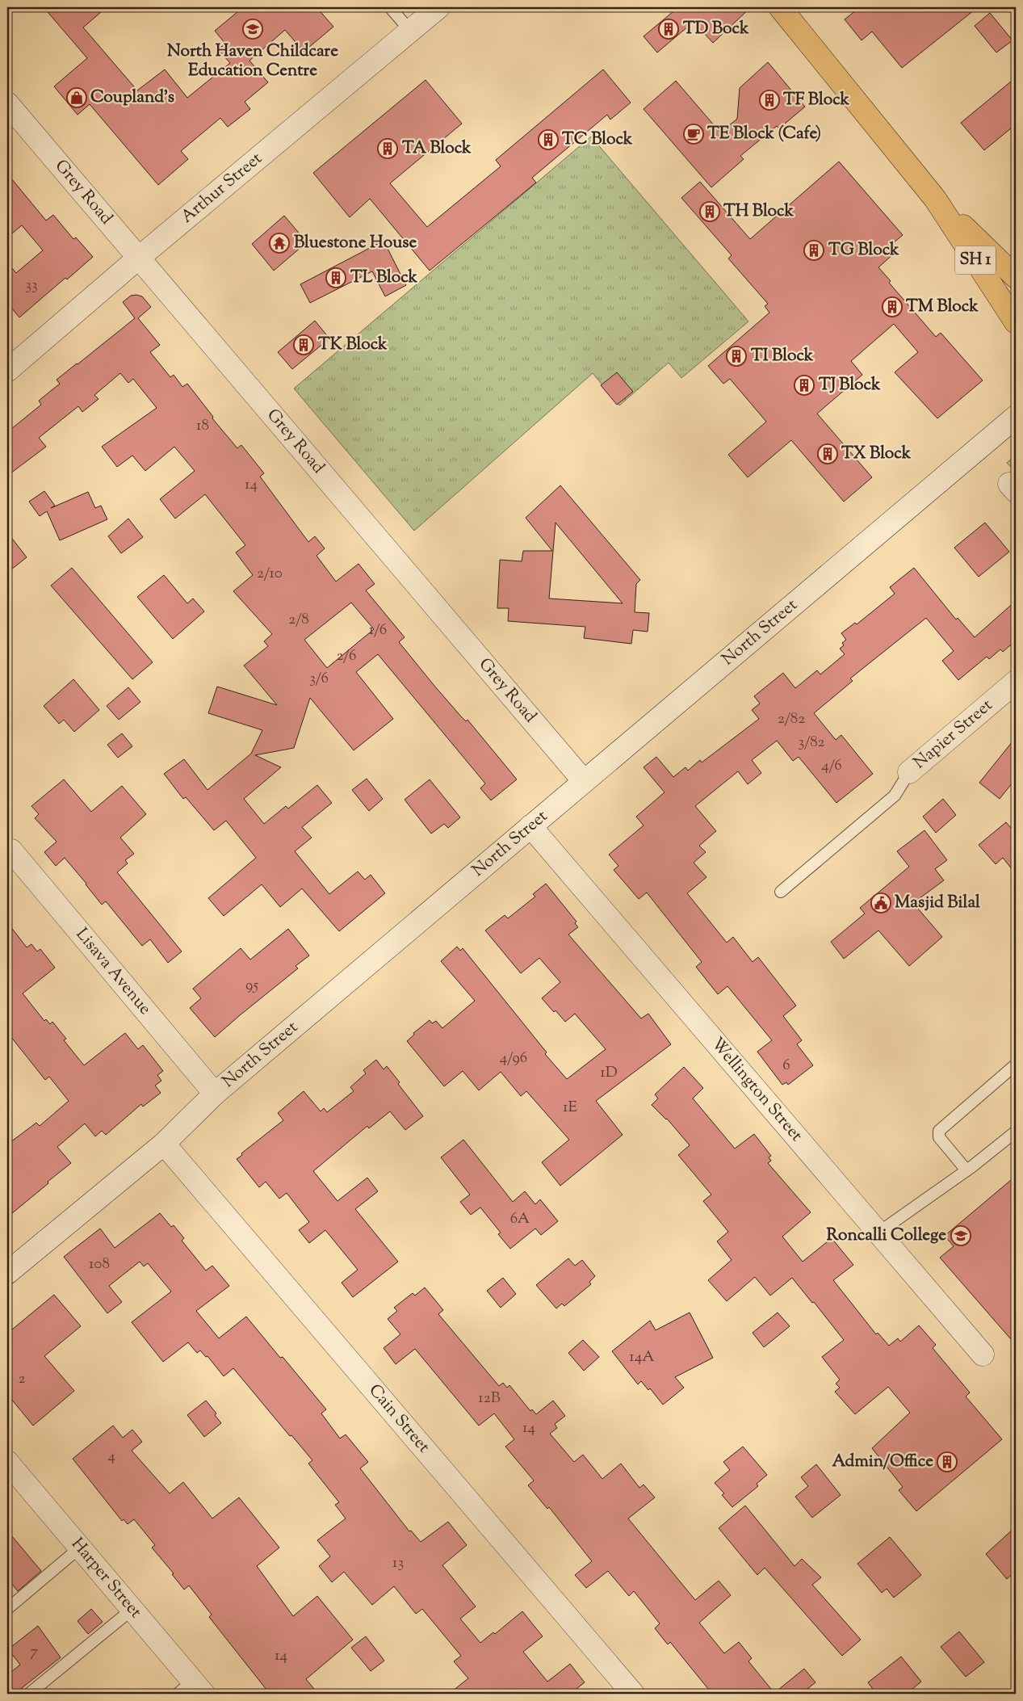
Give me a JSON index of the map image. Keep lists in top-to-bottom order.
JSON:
{
  "streets": {
    "highway": ["SH 1"],
    "street": [
      "Arthur Street",
      "Grey Road",
      "North Street",
      "Napier Street",
      "Lisava Avenue",
      "Wellington Street",
      "Cain Street",
      "Harper Street"
    ]
  },
  "crossings": [
    ["Arthur Street", "Grey Road"],
    ["Grey Road", "North Street"],
    ["North Street", "Lisava Avenue"],
    ["North Street", "Wellington Street"],
    ["North Street", "Cain Street"]
  ],
  "places": {
    "school or university": ["North Haven Childcare Education Centre", "Roncalli College"],
    "building": [
      "TD Bock",
      "TF Block",
      "TC Block",
      "TA Block",
      "TH Block",
      "TG Block",
      "TL Block",
      "TM Block",
      "TK Block",
      "TI Block",
      "TJ Block",
      "TX Block",
      "Admin/Office"
    ],
    "shop": ["Coupland's"],
    "cafe": ["TE Block (Cafe)"],
    "temple": ["Bluestone House"],
    "public building": ["Masjid Bilal"]
  },
  "house_numbers": [
    "33",
    "18",
    "14",
    "2/10",
    "2/8",
    "1/6",
    "2/6",
    "3/6",
    "2/82",
    "3/82",
    "4/6",
    "95",
    "4/96",
    "6",
    "1D",
    "1E",
    "6A",
    "108",
    "14A",
    "2",
    "12B",
    "14",
    "4",
    "13",
    "7",
    "14"
  ]
}
